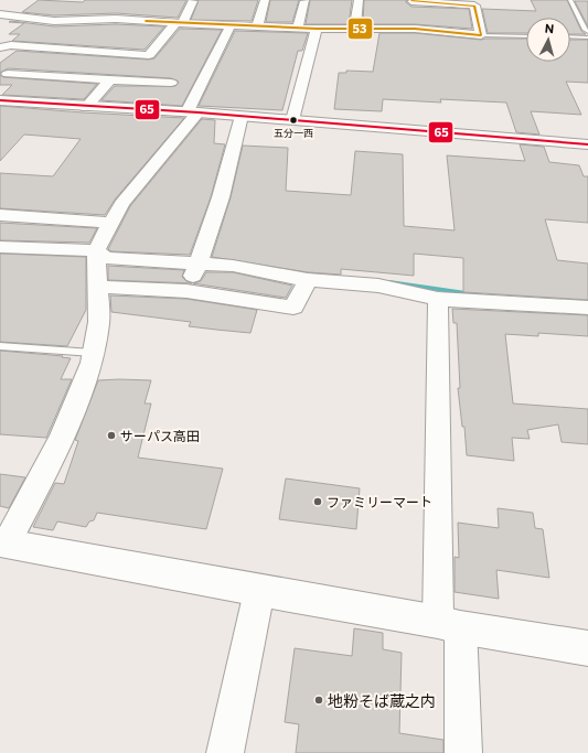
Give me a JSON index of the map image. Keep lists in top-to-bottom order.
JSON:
{
  "places": [
    "五分一西",
    "サーパス高田",
    "ファミリーマート",
    "地粉そば蔵之内"
  ],
  "lines": ["transit line 53", "transit line 65"],
  "north": "top"
}
